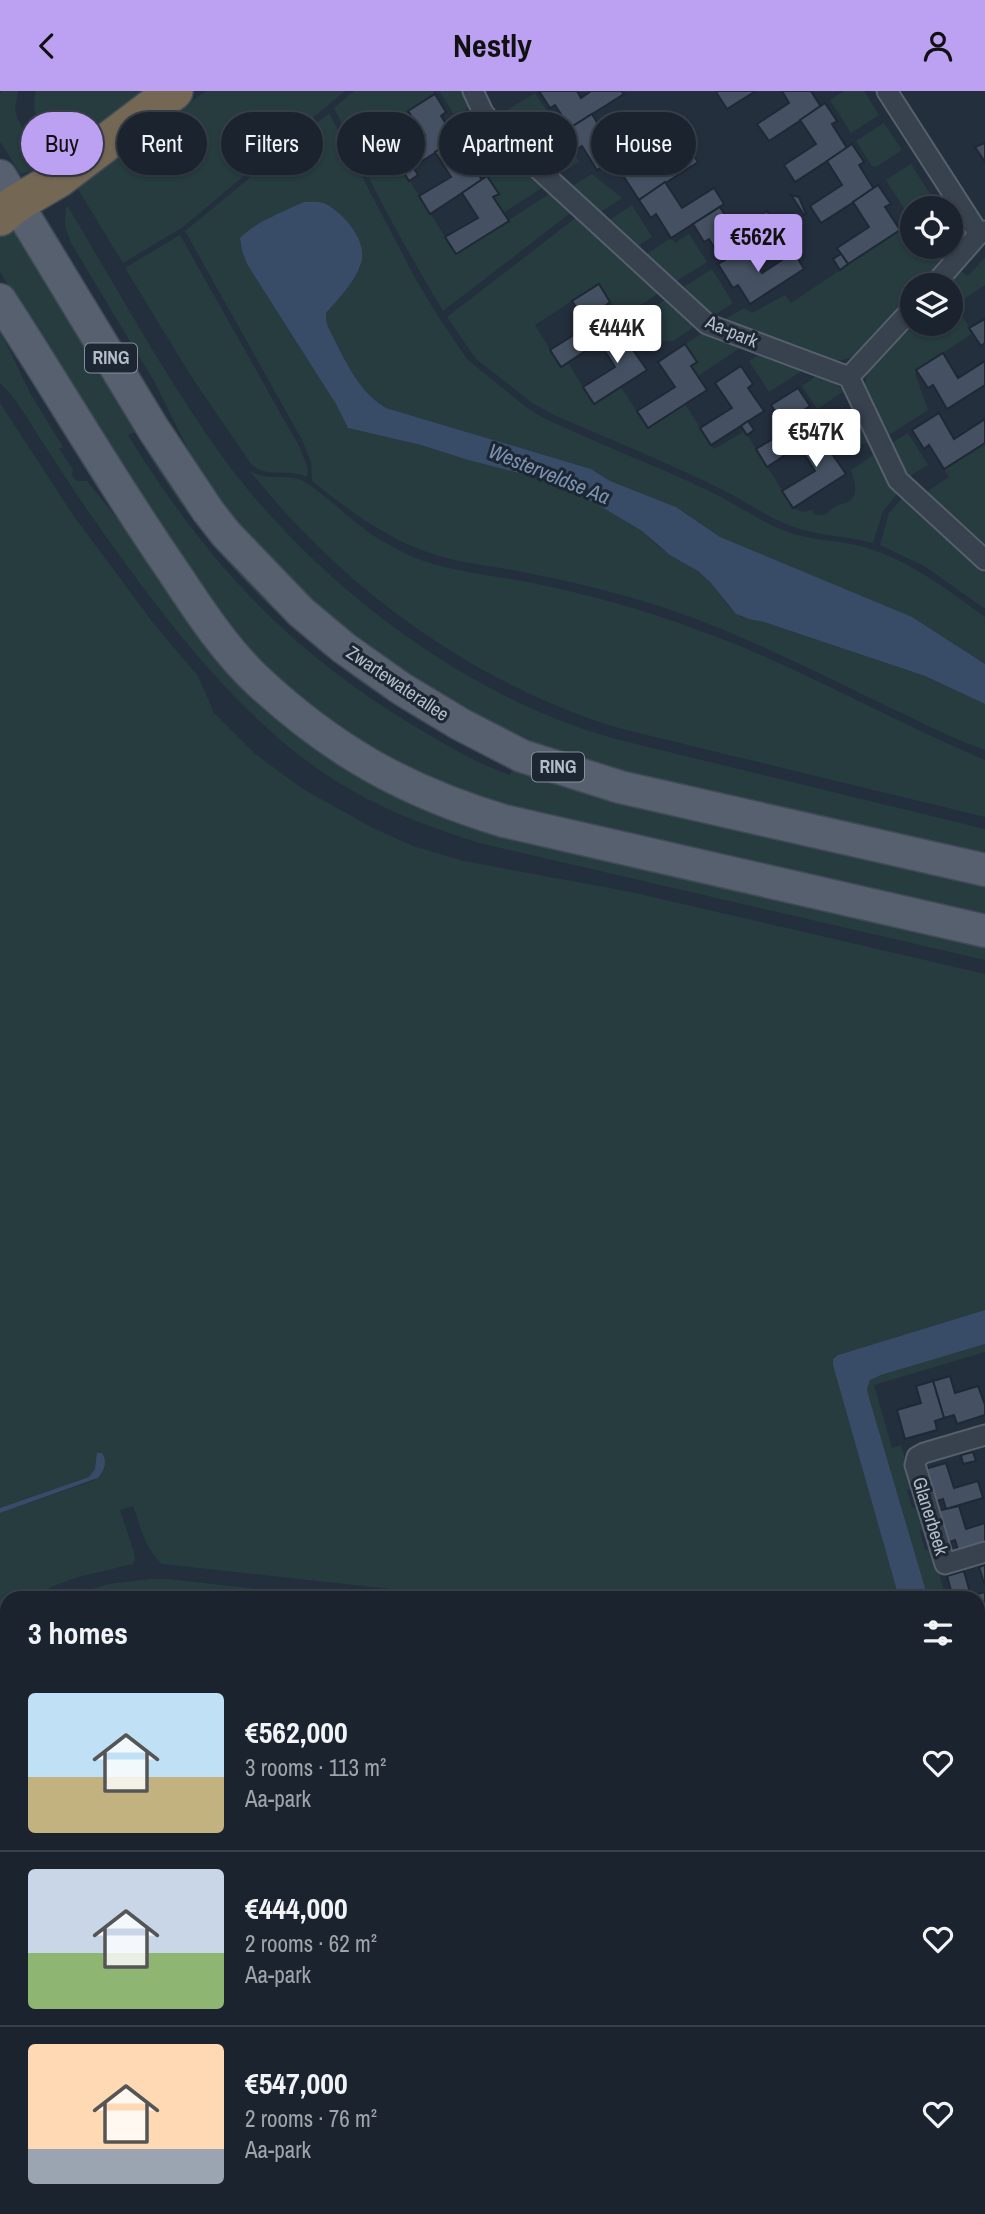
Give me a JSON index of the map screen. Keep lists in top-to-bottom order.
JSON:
{
  "streets": {
    "main road": ["RING", "Zwartewaterallee"],
    "street": ["Aa-park", "Glanerbeek"]
  },
  "water": ["Westerveldse Aa"],
  "page": {
    "header": "Nestly",
    "chip": [
      "Buy",
      "Rent",
      "Filters",
      "New",
      "Apartment",
      "House"
    ],
    "price": ["€562K", "€444K", "€547K"],
    "heading": "3 homes",
    "list": [
      {
        "name": "€562,000",
        "note": "3 rooms · 113 m² · Aa-park"
      },
      {
        "name": "€444,000",
        "note": "2 rooms · 62 m² · Aa-park"
      },
      {
        "name": "€547,000",
        "note": "2 rooms · 76 m² · Aa-park"
      }
    ]
  }
}
